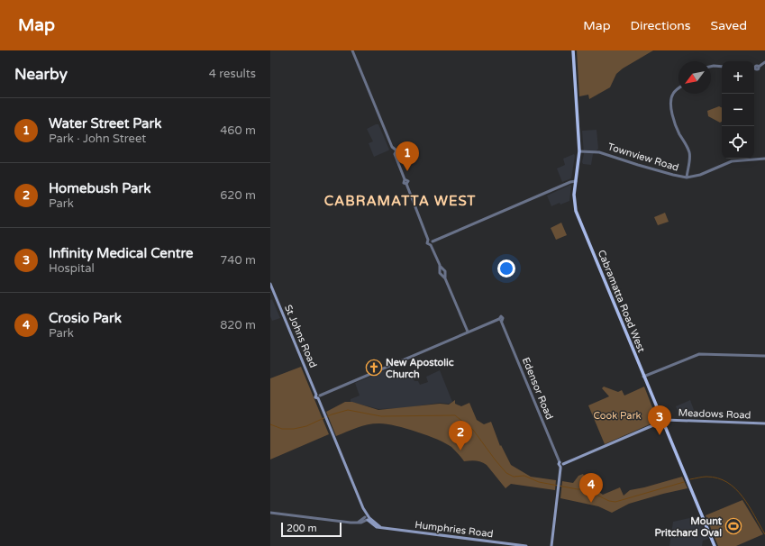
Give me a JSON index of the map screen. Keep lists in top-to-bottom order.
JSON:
{
  "streets": {
    "main road": [
      "Cabramatta Road West",
      "St Johns Road",
      "Edensor Road",
      "Meadows Road",
      "Humphries Road"
    ],
    "street": ["Townview Road"]
  },
  "crossings": [
    ["Townview Road", "Cabramatta Road West"],
    ["Cabramatta Road West", "Meadows Road"],
    ["St Johns Road", "Humphries Road"],
    ["Edensor Road", "Meadows Road"]
  ],
  "districts": ["CABRAMATTA WEST"],
  "parks": ["Cook Park"],
  "places": {
    "church": ["New Apostolic Church"],
    "sports": ["Mount Pritchard Oval"]
  },
  "scale_bar": "200 m",
  "north": "bottom left",
  "page": {
    "header": "Map",
    "nav": ["Map", "Directions", "Saved"],
    "heading": ["Nearby", "4 results"],
    "map_buttons": ["+", "−"],
    "list": [
      {
        "mark": "1",
        "name": "Water Street Park",
        "note": "Park · John Street",
        "value": "460 m"
      },
      {
        "mark": "2",
        "name": "Homebush Park",
        "note": "Park",
        "value": "620 m"
      },
      {
        "mark": "3",
        "name": "Infinity Medical Centre",
        "note": "Hospital",
        "value": "740 m"
      },
      {
        "mark": "4",
        "name": "Crosio Park",
        "note": "Park",
        "value": "820 m"
      }
    ],
    "pins": [
      "1",
      "3",
      "2",
      "4"
    ],
    "scale": "200 m"
  }
}
